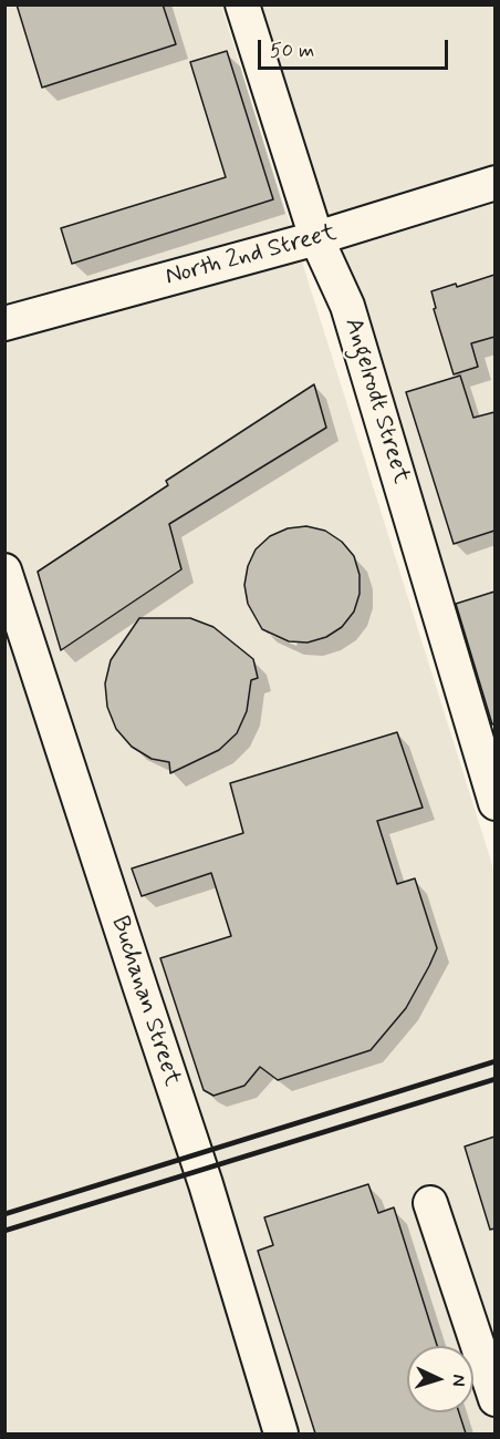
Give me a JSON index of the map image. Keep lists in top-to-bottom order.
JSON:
{
  "streets": {
    "street": ["North 2nd Street", "Angelrodt Street", "Buchanan Street"]
  },
  "crossings": [
    ["North 2nd Street", "Angelrodt Street"]
  ],
  "scale_bar": "50 m",
  "north": "right"
}
